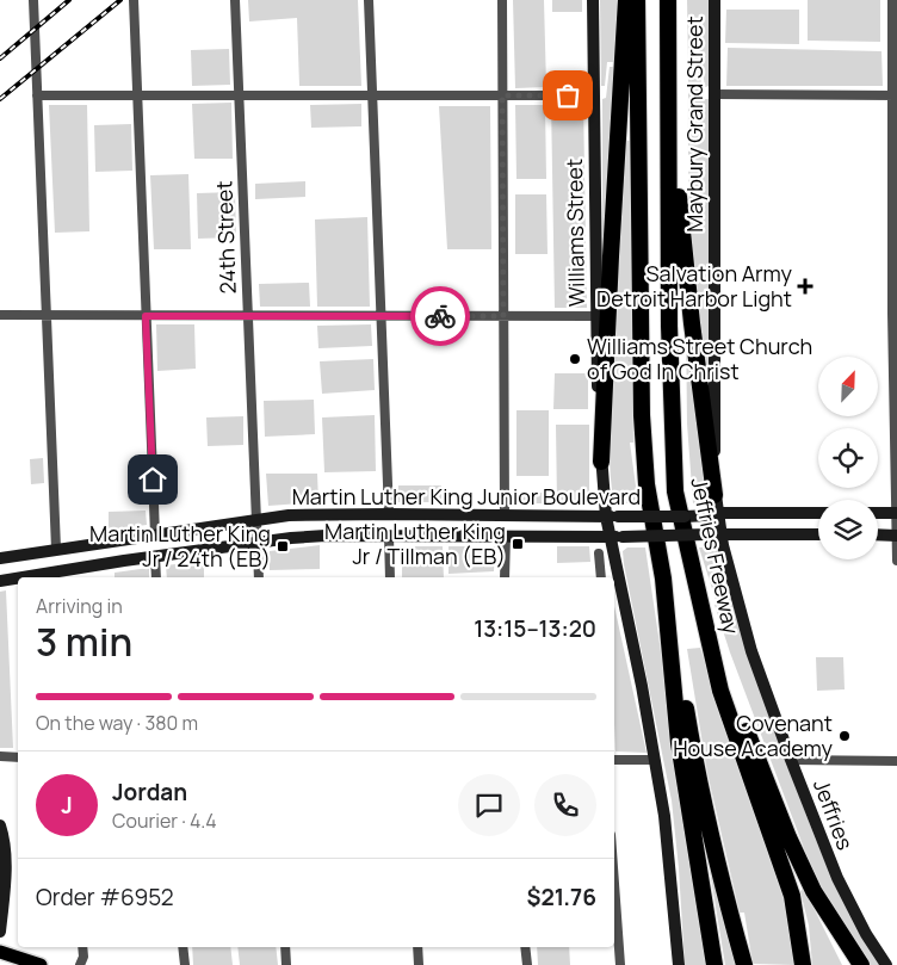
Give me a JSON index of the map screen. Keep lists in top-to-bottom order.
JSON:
{
  "streets": {
    "highway": ["Jeffries Freeway"],
    "main road": [
      "Maybury Grand Street",
      "Williams Street",
      "Martin Luther King Junior Boulevard",
      "Jeffries"
    ],
    "street": ["24th Street"]
  },
  "crossings": [
    ["Maybury Grand Street", "Martin Luther King Junior Boulevard"],
    ["Maybury Grand Street", "Jeffries"],
    ["Williams Street", "Martin Luther King Junior Boulevard"],
    ["24th Street", "Martin Luther King Junior Boulevard"],
    ["Martin Luther King Junior Boulevard", "Jeffries"]
  ],
  "places": {
    "health": ["Salvation Army Detroit Harbor Light"],
    "other": ["Williams Street Church of God In Christ", "Covenant House Academy"],
    "transit": ["Martin Luther King Jr / Tillman (EB)", "Martin Luther King Jr / 24th (EB)"]
  },
  "north": "top right",
  "page": {
    "heading": ["3 min", "Arriving in", "13:15–13:20"],
    "panel": [
      "Jordan",
      "Courier · 4.4",
      "Order #6952",
      "$21.76"
    ],
    "bar": "On the way · 380 m",
    "round": "J"
  }
}
